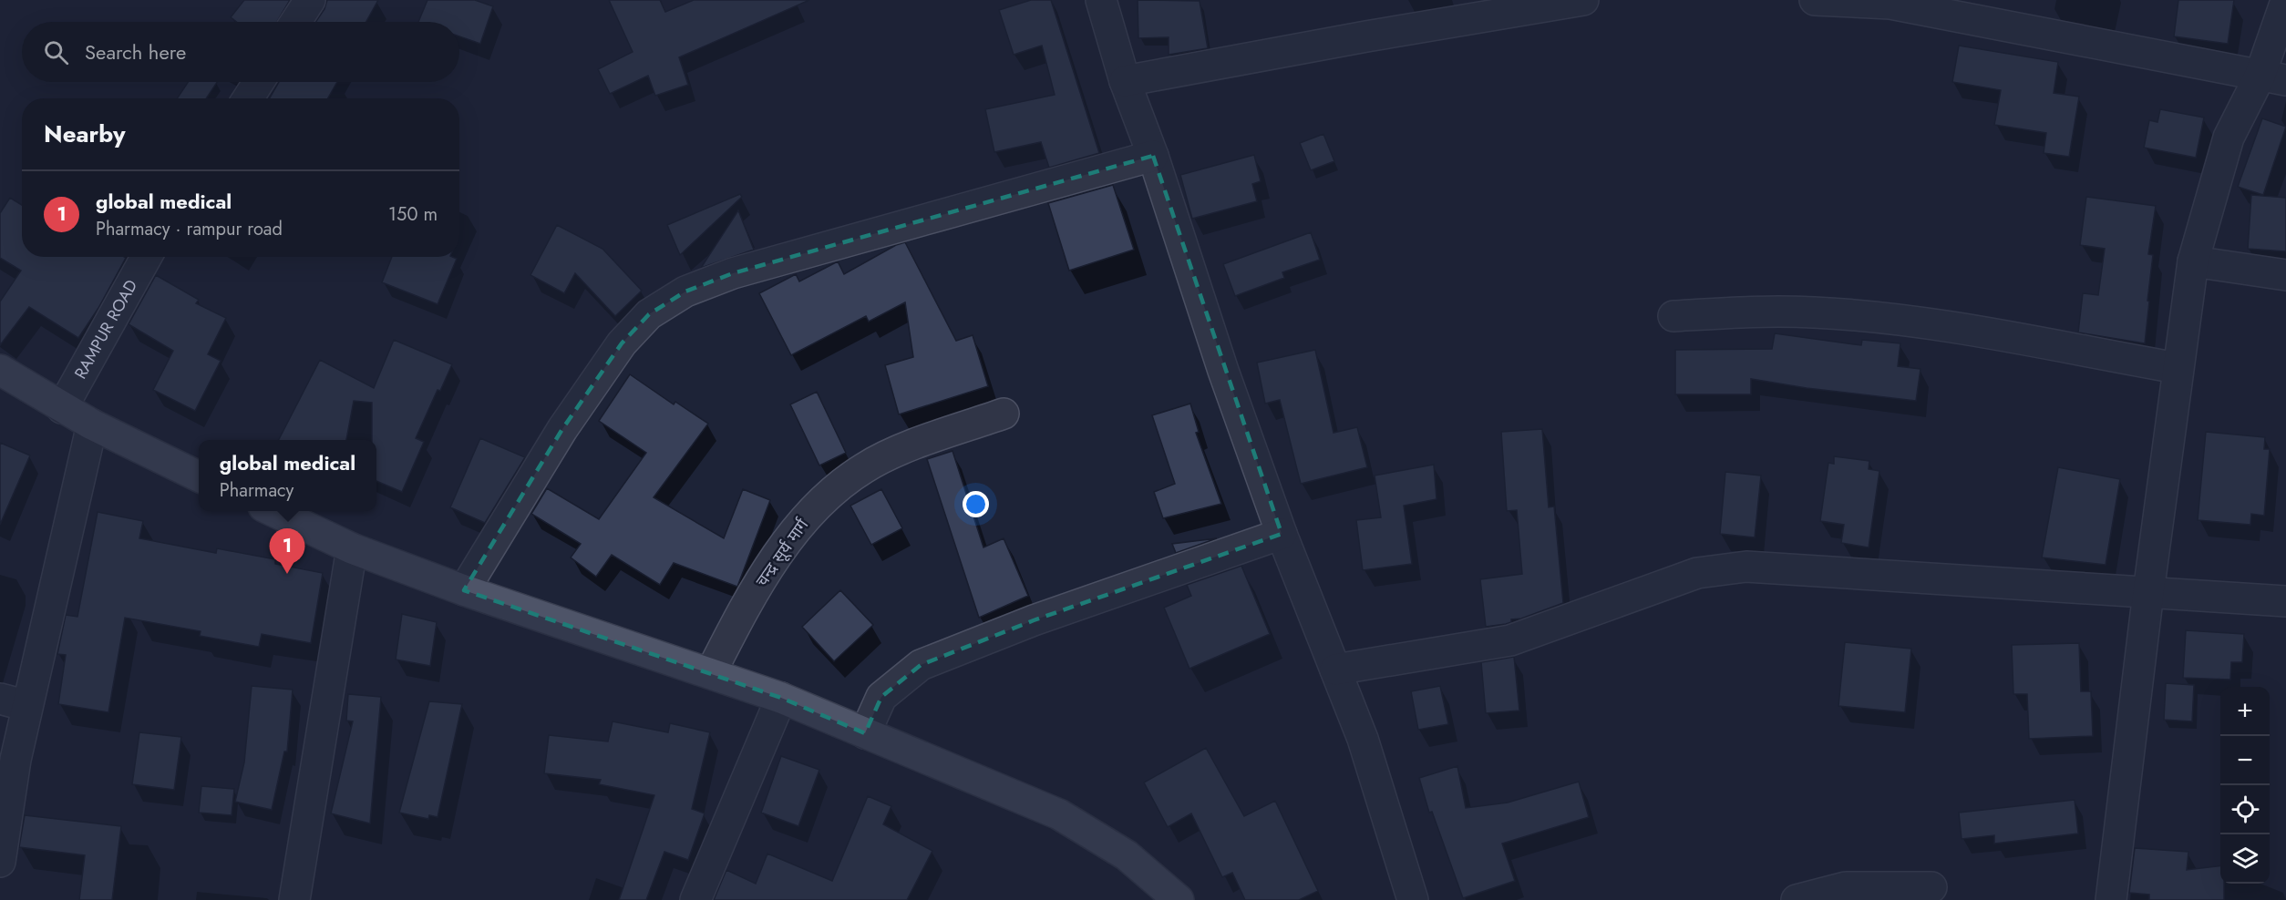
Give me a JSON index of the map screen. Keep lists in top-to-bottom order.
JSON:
{
  "streets": {
    "street": ["RAMPUR ROAD", "चन्द्र सूर्य मार्ग"]
  },
  "page": {
    "search": "Search here",
    "heading": "Nearby",
    "list": [
      {
        "mark": "1",
        "name": "global medical",
        "note": "Pharmacy · rampur road",
        "value": "150 m"
      }
    ],
    "popup": ["global medical", "Pharmacy"],
    "pins": "1",
    "map_buttons": ["+", "−"]
  }
}
